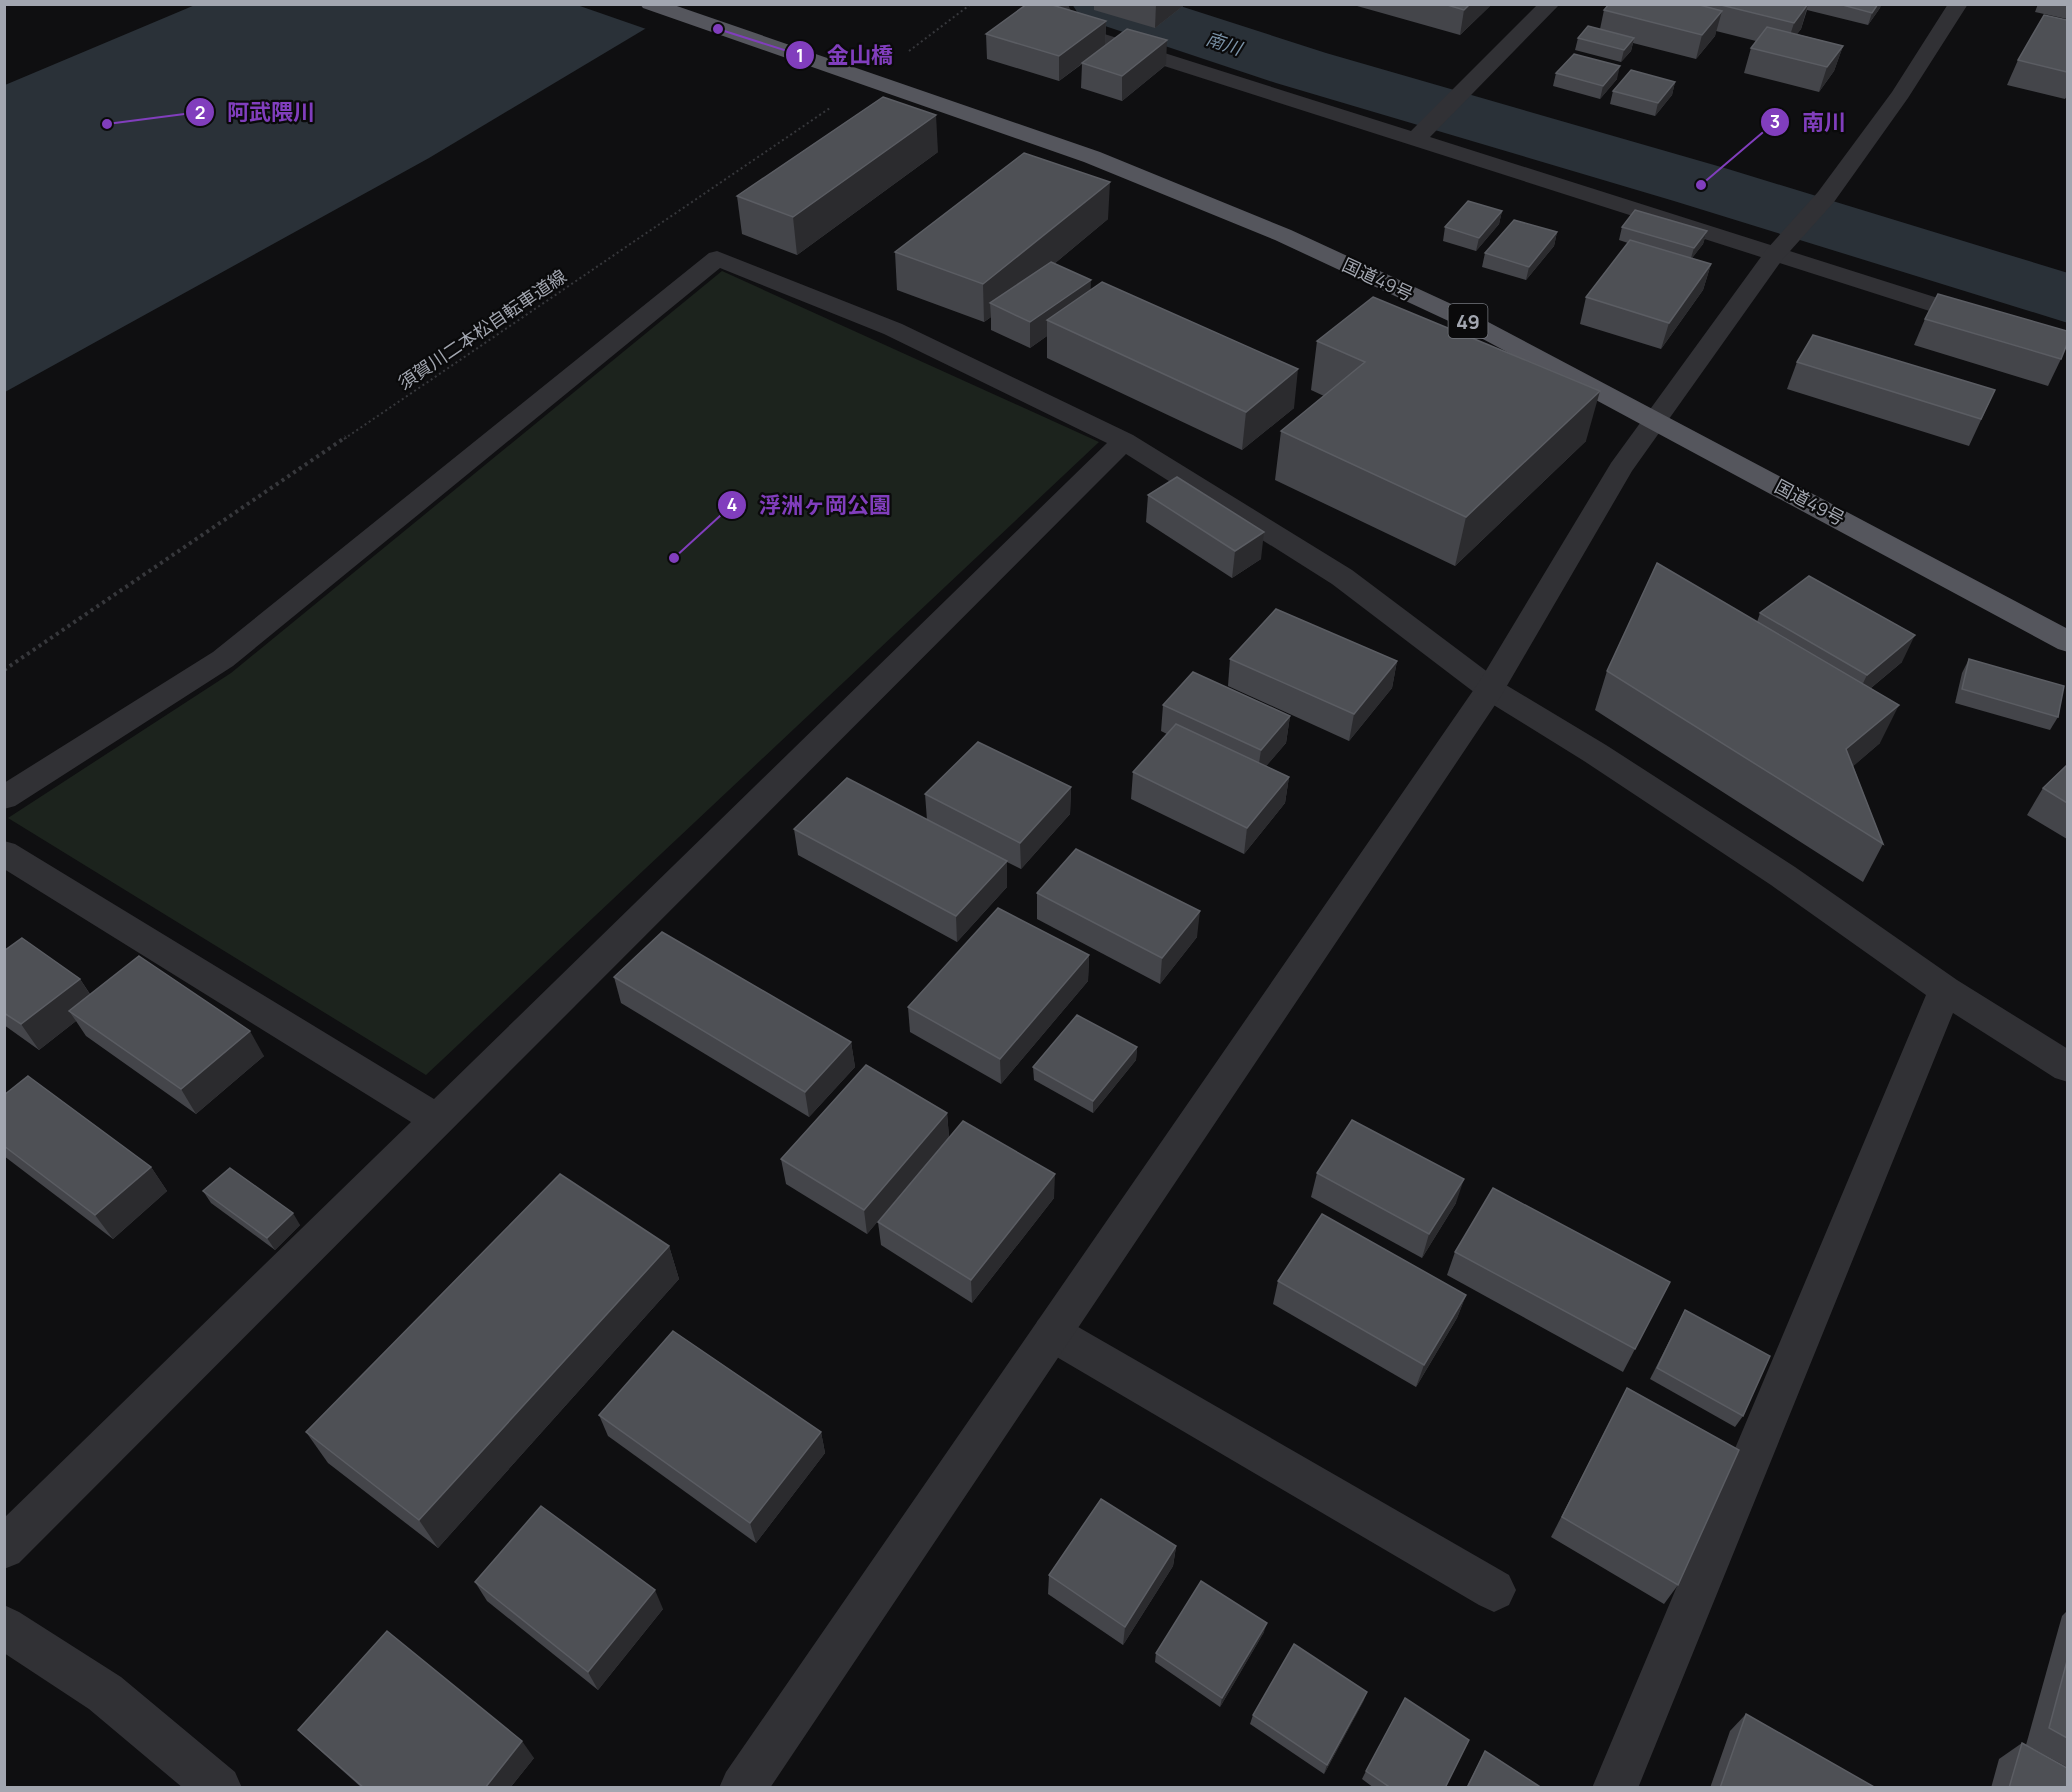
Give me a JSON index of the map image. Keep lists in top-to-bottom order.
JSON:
{
  "streets": {
    "highway": ["国道49号", "49"],
    "path": ["須賀川二本松自転車道線"]
  },
  "crossings": [
    ["国道49号", "須賀川二本松自転車道線"]
  ],
  "water": ["南川"],
  "places": [
    "金山橋",
    "阿武隈川",
    "南川",
    "浮洲ヶ岡公園"
  ]
}
